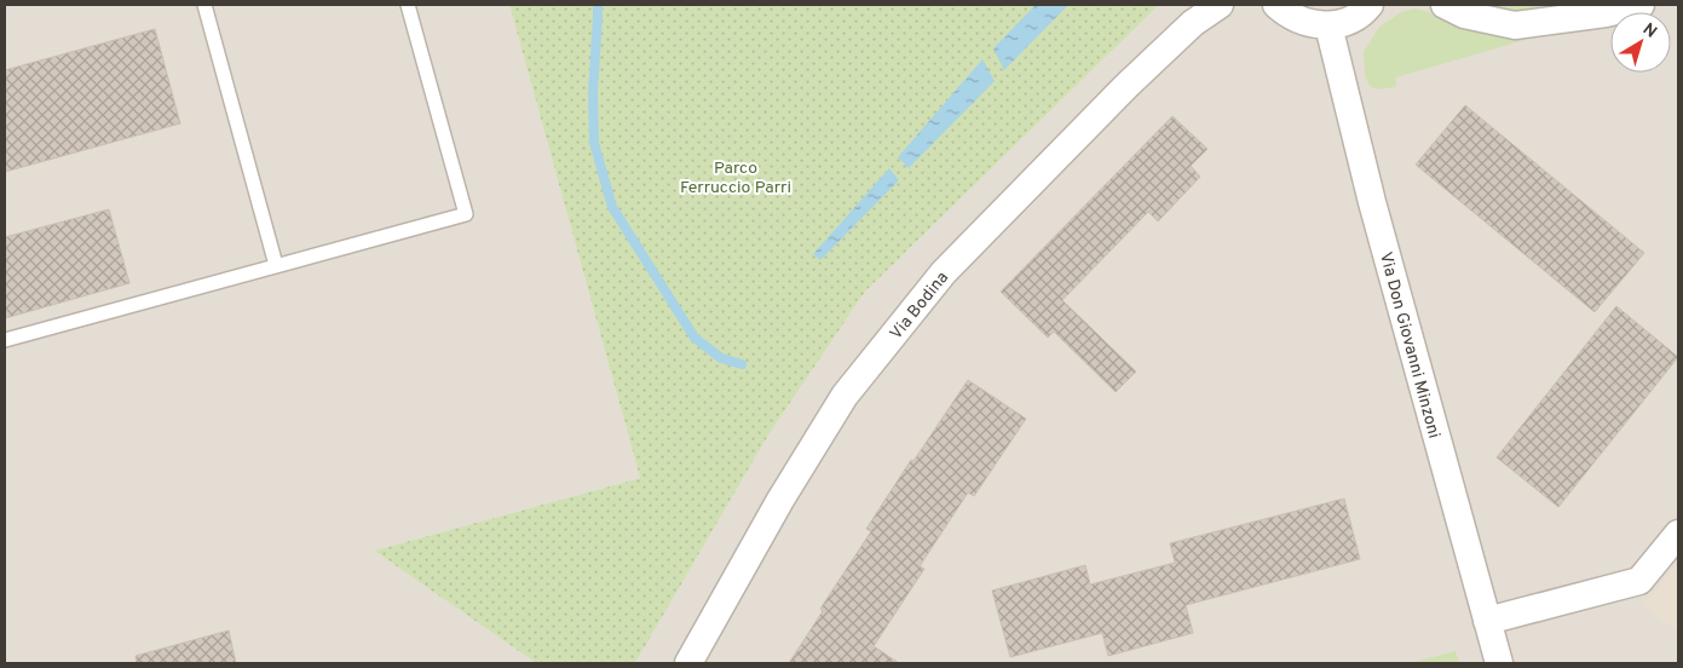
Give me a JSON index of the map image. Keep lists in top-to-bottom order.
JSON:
{
  "streets": {
    "street": ["Via Bodina", "Via Don Giovanni Minzoni"]
  },
  "parks": ["Parco Ferruccio Parri"],
  "north": "top right"
}
